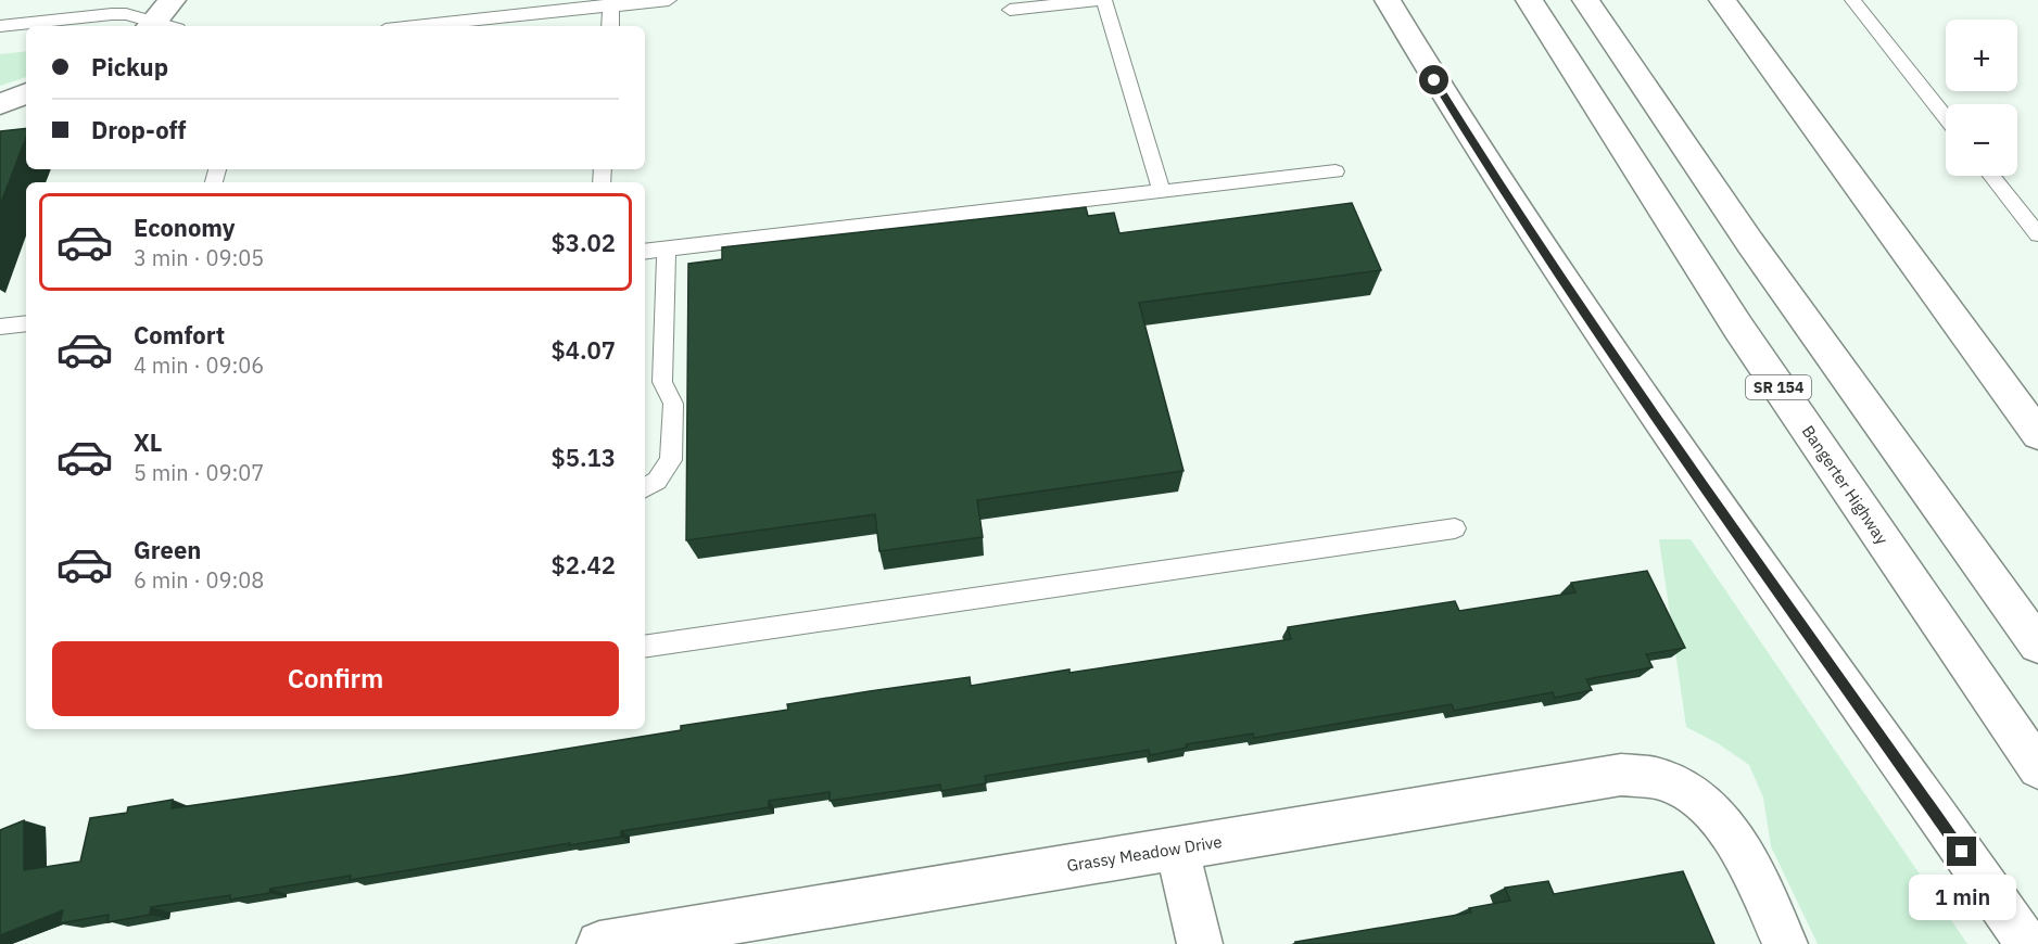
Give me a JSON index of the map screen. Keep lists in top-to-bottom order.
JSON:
{
  "streets": {
    "main road": ["SR 154", "Bangerter Highway", "Grassy Meadow Drive"]
  },
  "page": {
    "map_buttons": ["+", "−"],
    "banner": ["Pickup", "Drop-off"],
    "list": [
      {
        "name": "Economy",
        "note": "3 min · 09:05",
        "value": "$3.02"
      },
      {
        "name": "Comfort",
        "note": "4 min · 09:06",
        "value": "$4.07"
      },
      {
        "name": "XL",
        "note": "5 min · 09:07",
        "value": "$5.13"
      },
      {
        "name": "Green",
        "note": "6 min · 09:08",
        "value": "$2.42"
      }
    ],
    "buttons": "Confirm",
    "bubble": "1 min"
  }
}
